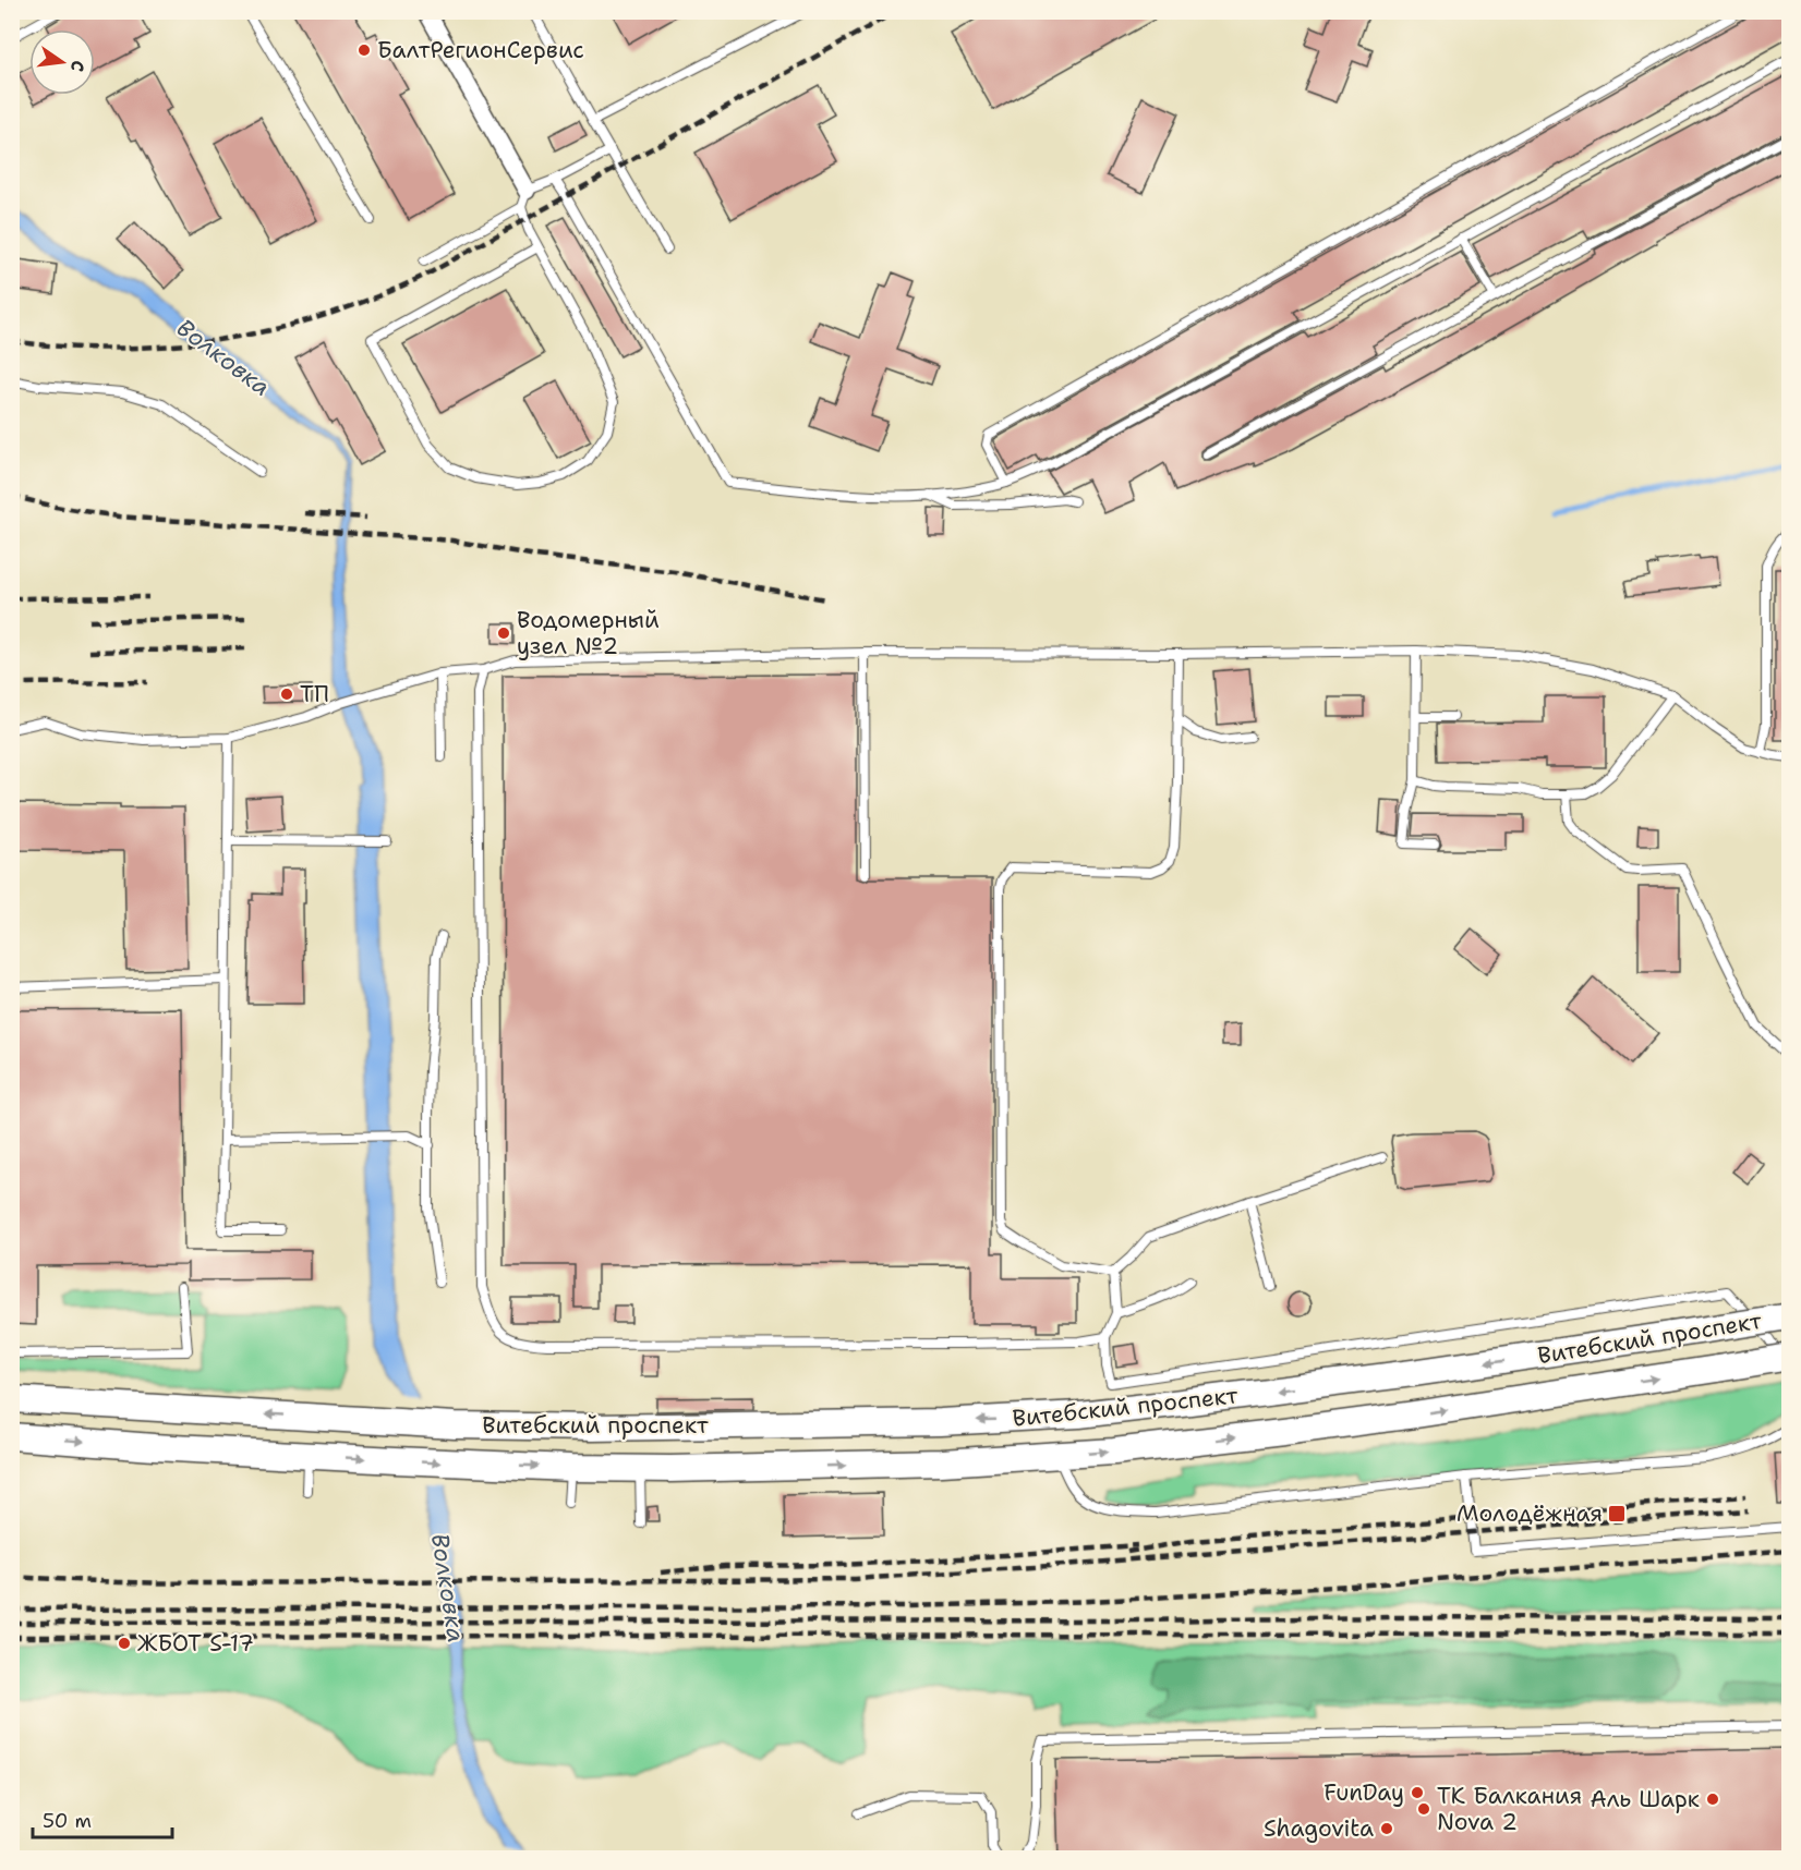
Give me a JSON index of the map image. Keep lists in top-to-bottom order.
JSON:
{
  "streets": {
    "main road": ["Витебский проспект"]
  },
  "water": ["Волковка"],
  "places": {
    "other": [
      "БалтРегионСервис",
      "Водомерный узел №2",
      "ТП",
      "ЖБОТ S-17",
      "FunDay",
      "Аль Шарк",
      "ТК Балкания Nova 2",
      "Shagovita"
    ],
    "transit": ["Молодёжная"]
  },
  "scale_bar": "50 m",
  "north": "right"
}
